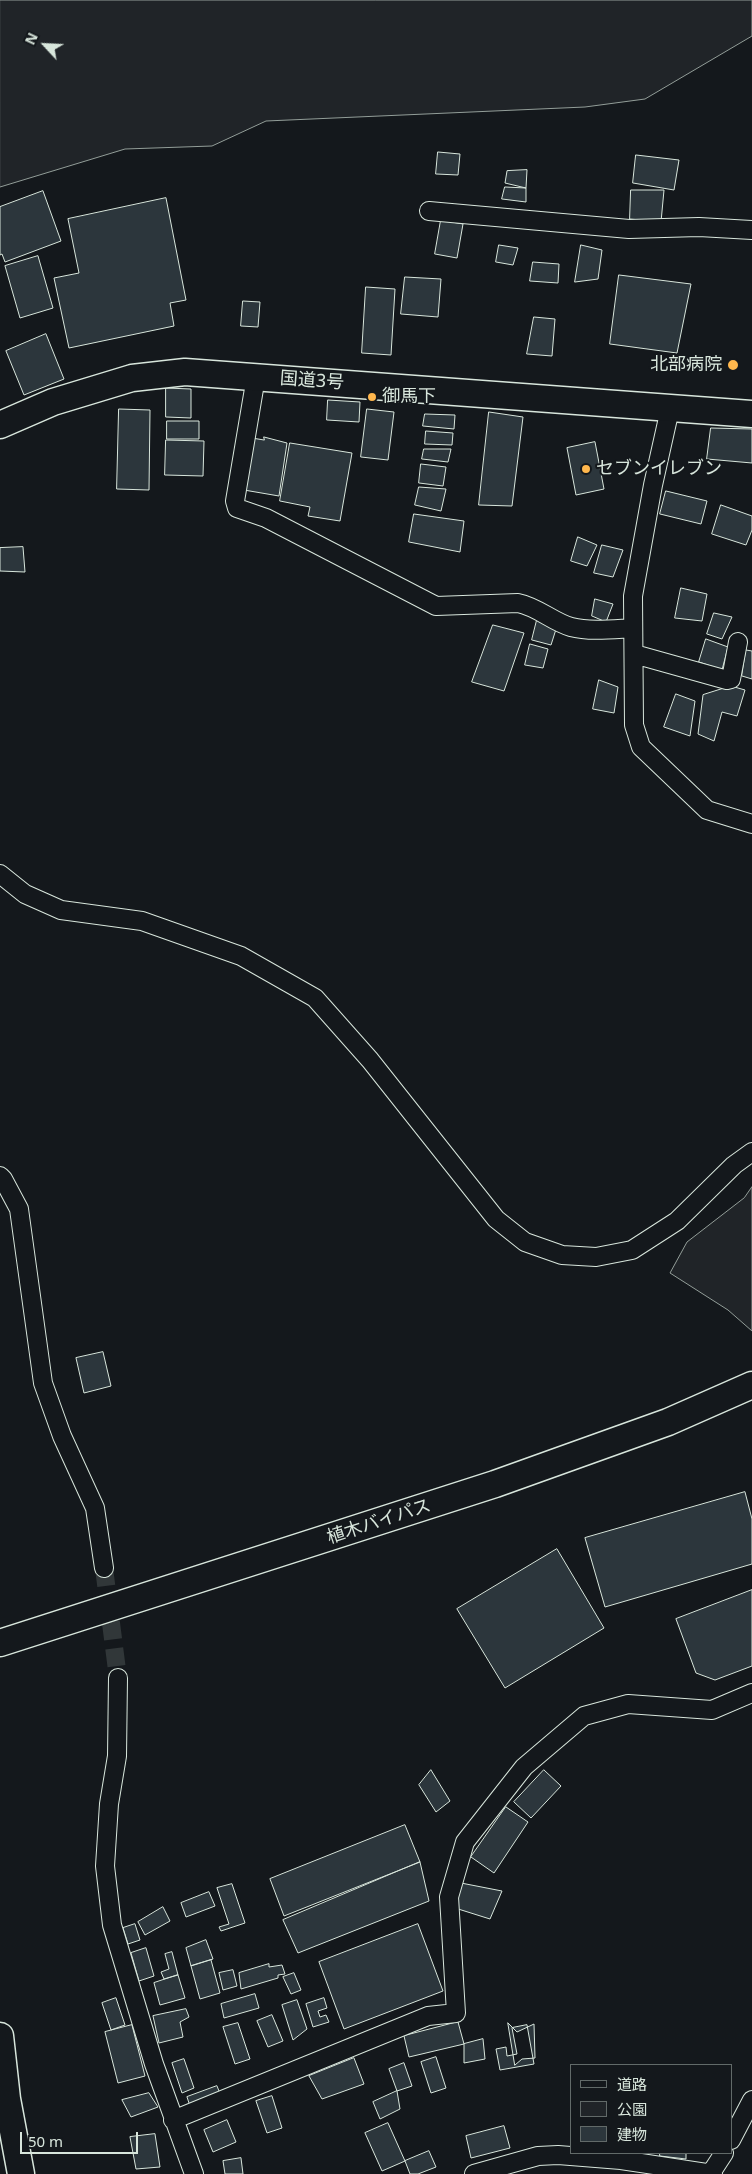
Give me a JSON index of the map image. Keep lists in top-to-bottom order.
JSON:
{
  "streets": {
    "highway": ["国道3号", "植木バイパス"]
  },
  "places": ["北部病院", "御馬下", "セブンイレブン"],
  "legend": ["道路", "公園", "建物"],
  "scale_bar": "50 m",
  "north": "top left"
}
